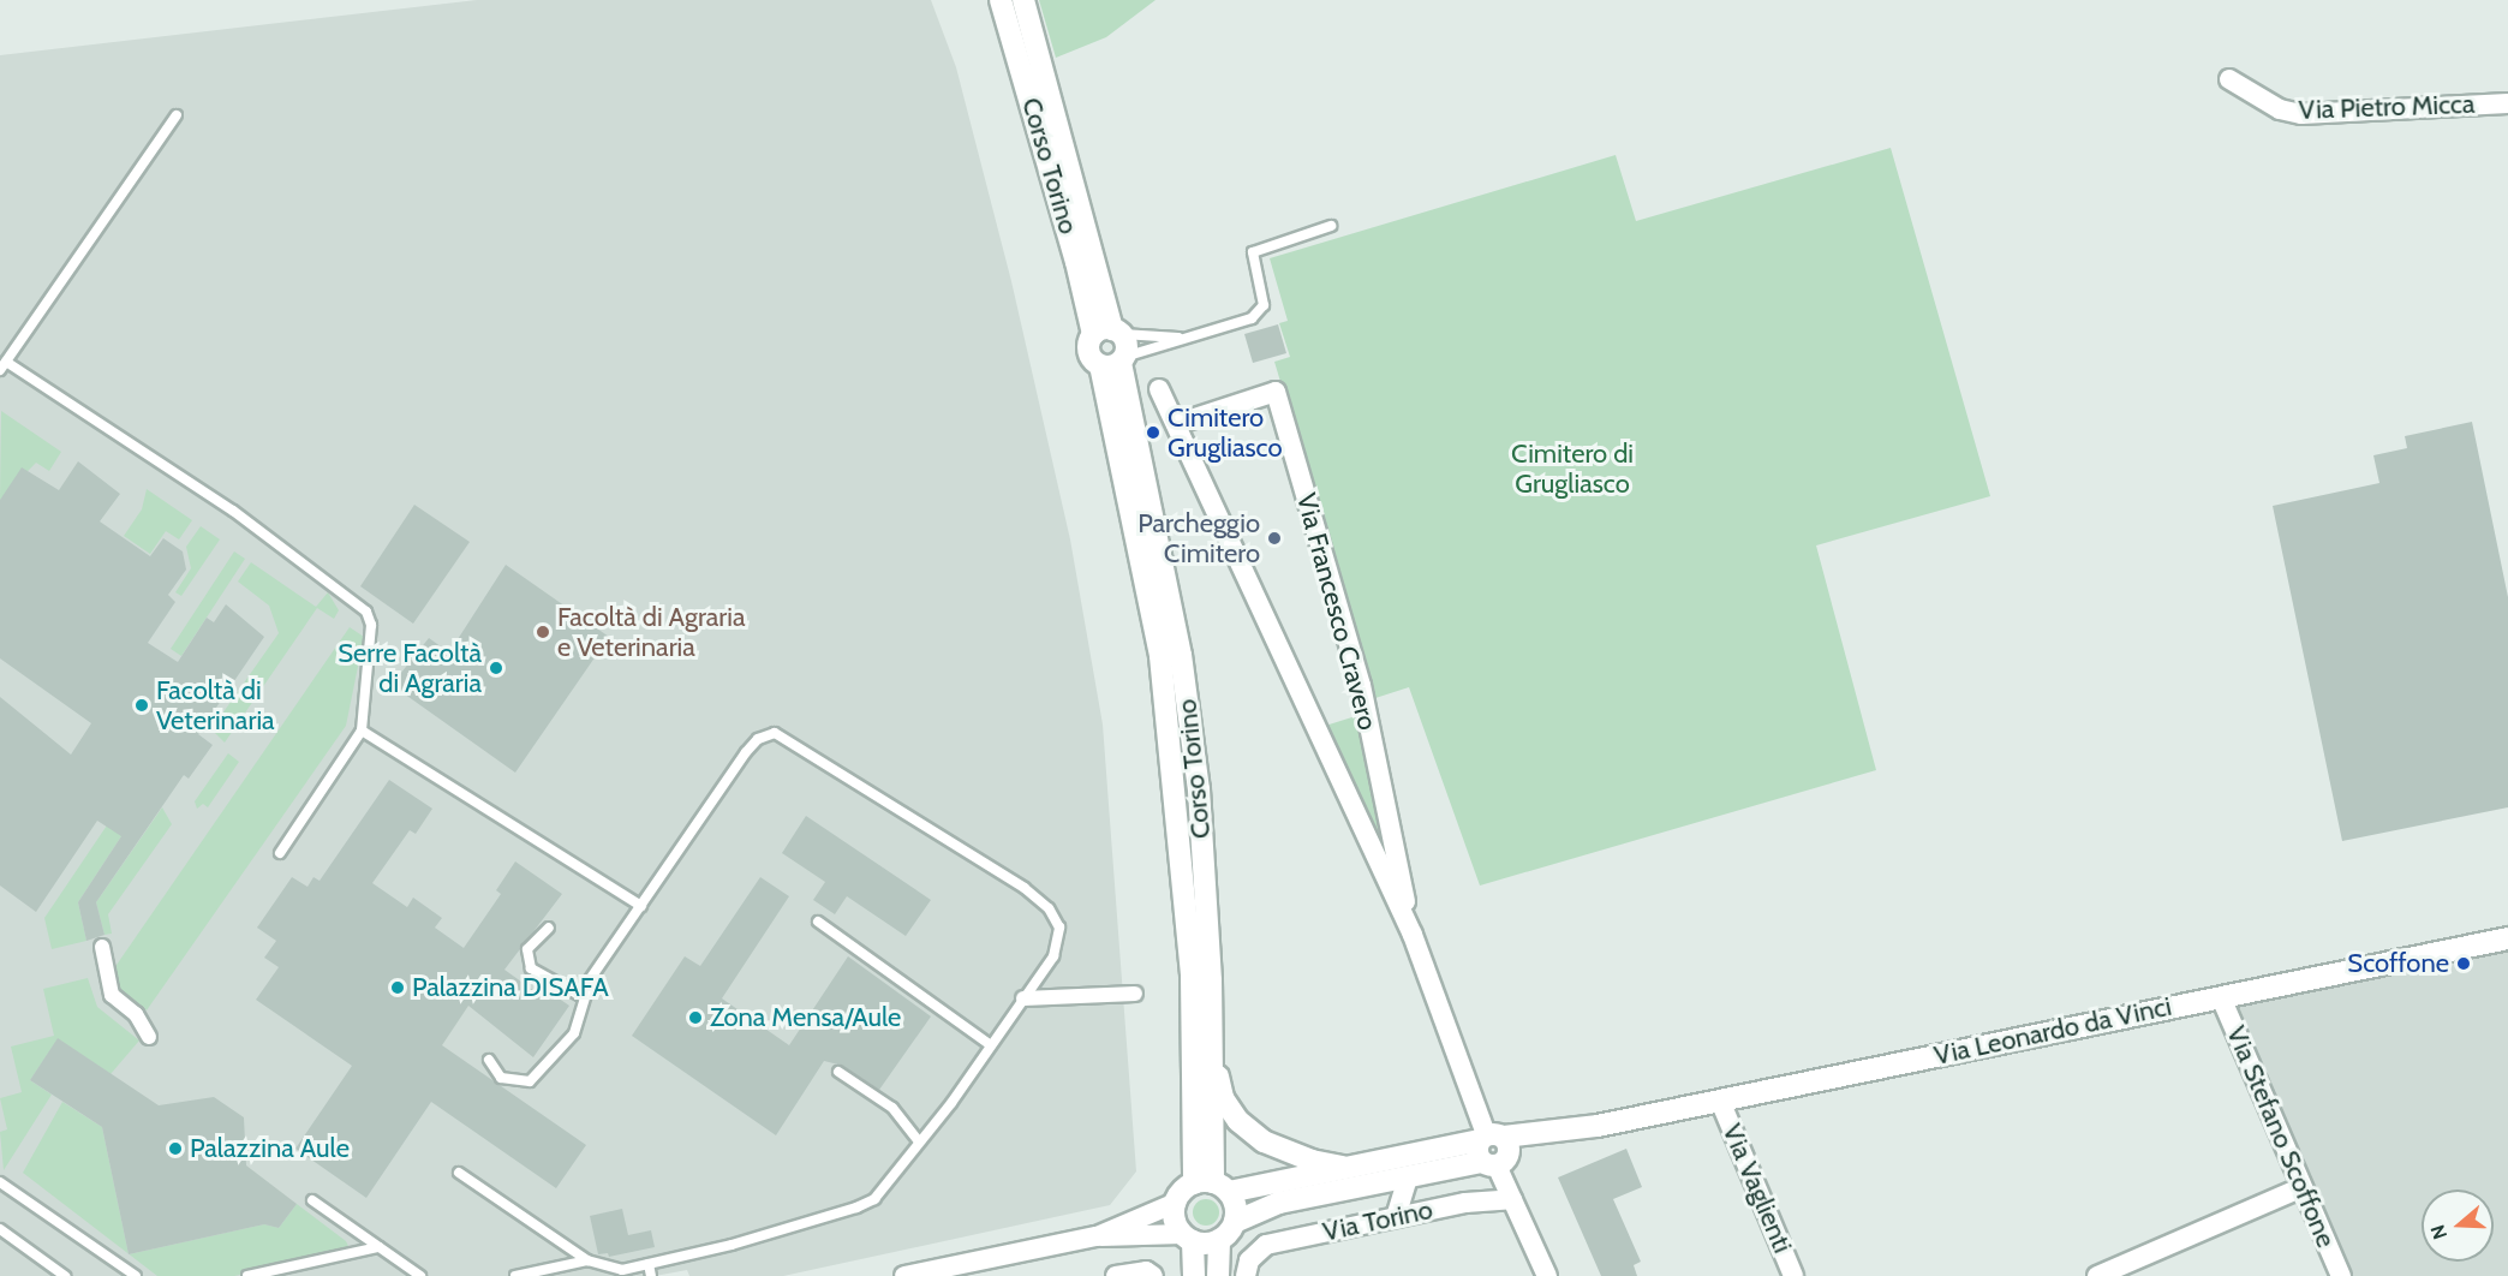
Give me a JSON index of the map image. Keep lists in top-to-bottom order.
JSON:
{
  "streets": {
    "street": [
      "Via Pietro Micca",
      "Corso Torino",
      "Via Francesco Cravero",
      "Via Leonardo da Vinci",
      "Via Stefano Scoffone",
      "Via Vaglienti",
      "Via Torino"
    ]
  },
  "crossings": [
    ["Corso Torino", "Via Leonardo da Vinci"],
    ["Via Francesco Cravero", "Via Leonardo da Vinci"],
    ["Via Francesco Cravero", "Via Torino"],
    ["Via Leonardo da Vinci", "Via Stefano Scoffone"],
    ["Via Leonardo da Vinci", "Via Vaglienti"]
  ],
  "parks": ["Cimitero di Grugliasco"],
  "places": [
    "Cimitero Grugliasco",
    "Parcheggio Cimitero",
    "Facoltà di Agraria e Veterinaria",
    "Serre Facoltà di Agraria",
    "Facoltà di Veterinaria",
    "Scoffone",
    "Palazzina DISAFA",
    "Zona Mensa/Aule",
    "Palazzina Aule"
  ],
  "north": "left"
}
